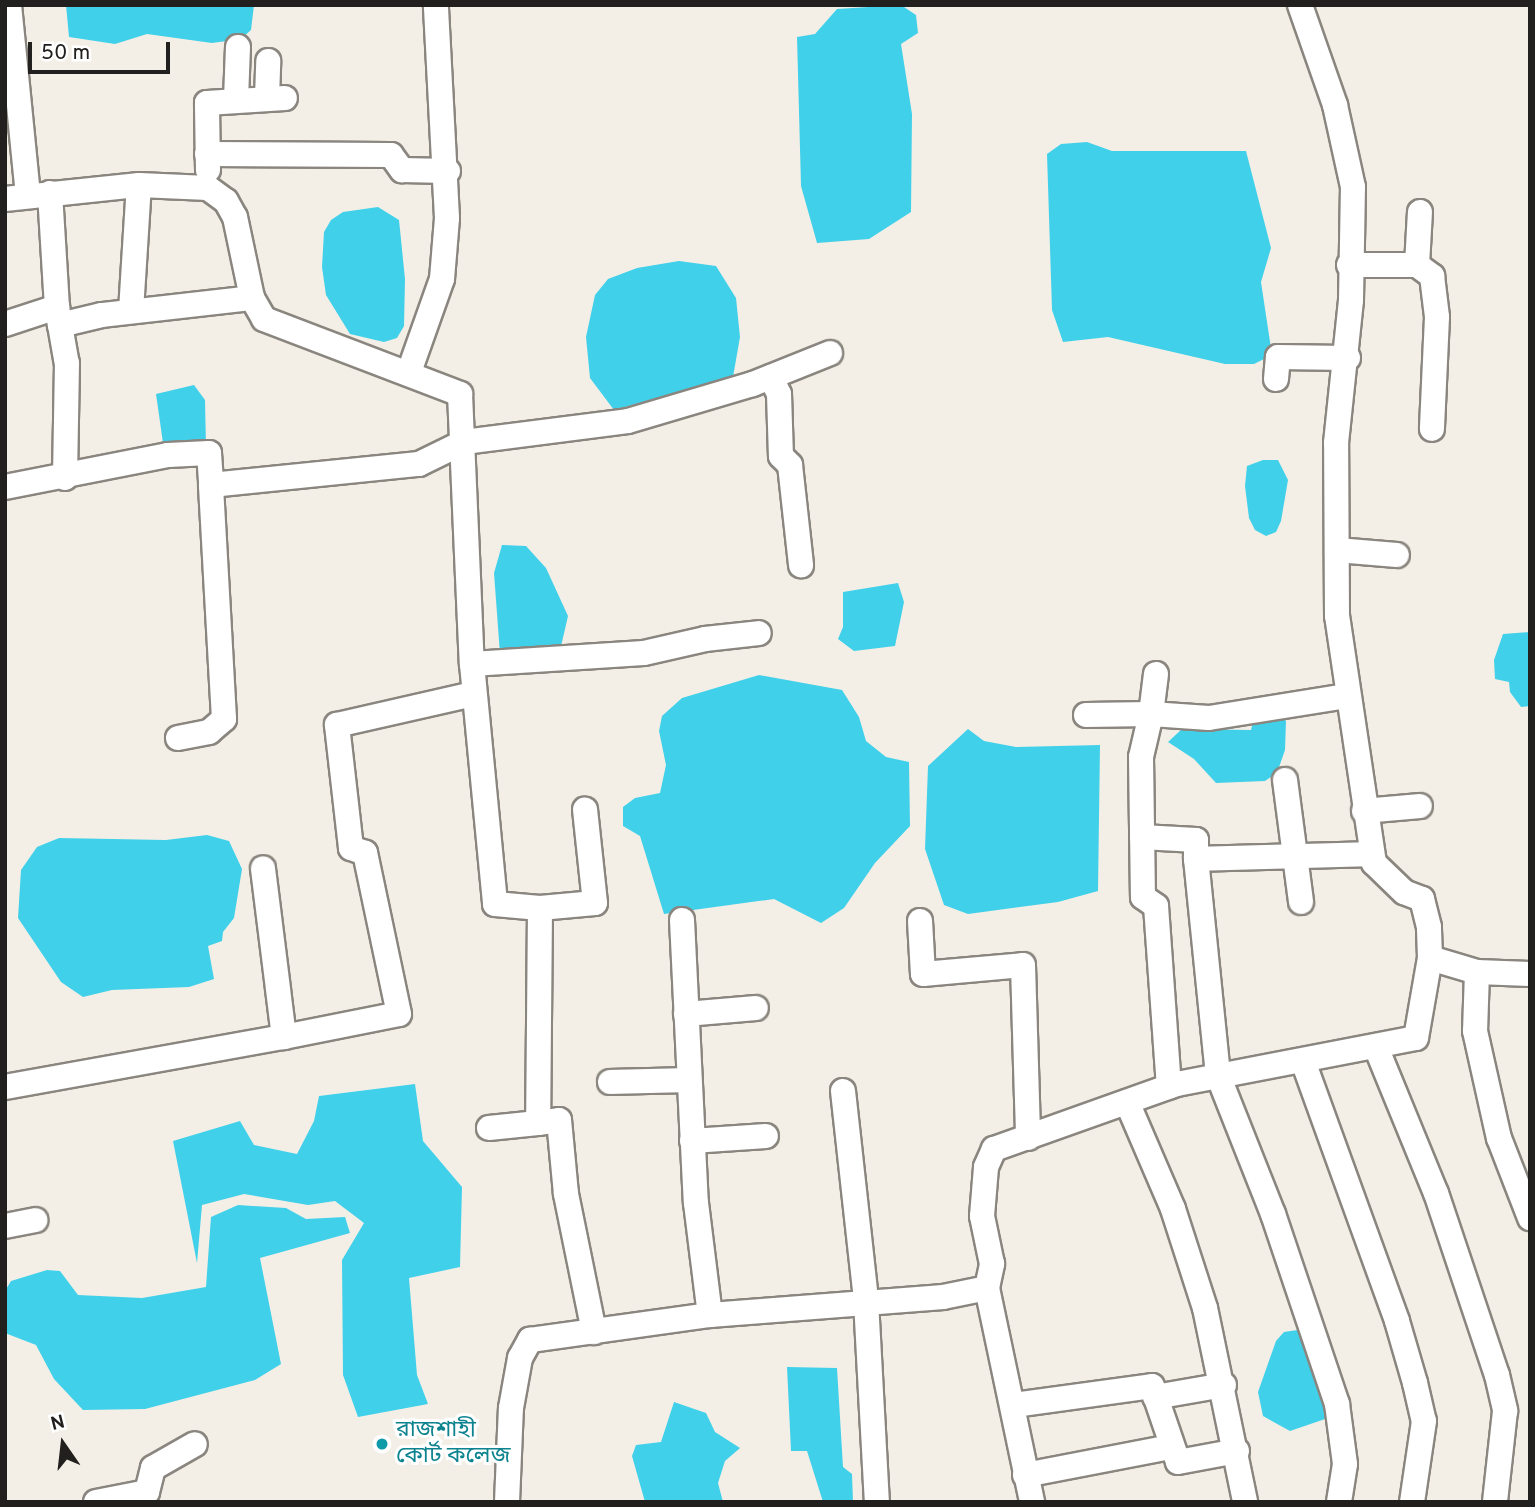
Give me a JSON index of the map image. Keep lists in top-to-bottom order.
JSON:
{
  "places": ["রাজশাহী কোর্ট কলেজ"],
  "scale_bar": "50 m",
  "north": "top"
}
